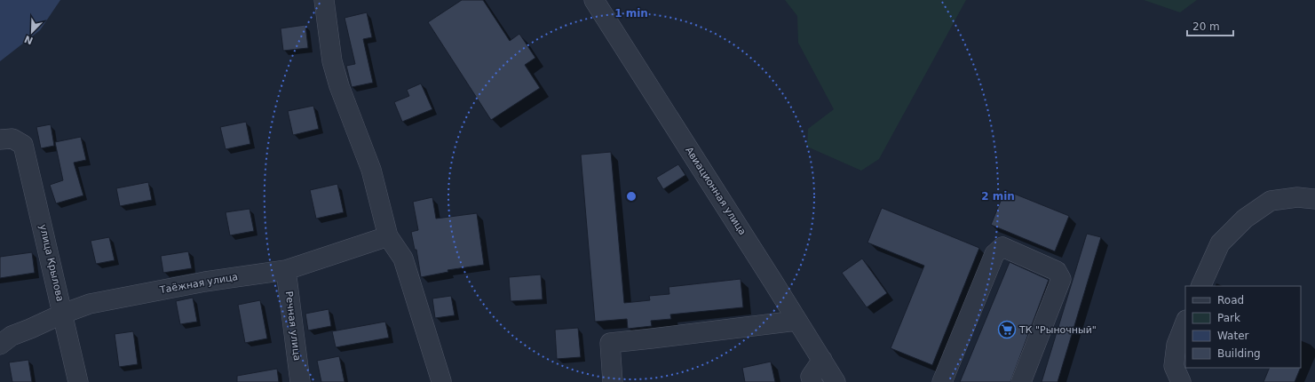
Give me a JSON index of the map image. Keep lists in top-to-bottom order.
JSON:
{
  "streets": {
    "street": [
      "Авиационная улица",
      "улица Крылова",
      "Таёжная улица",
      "Речная улица"
    ]
  },
  "crossings": [
    ["улица Крылова", "Таёжная улица"],
    ["Таёжная улица", "Речная улица"]
  ],
  "places": {
    "supermarket": ["ТК \"Рыночный\""]
  },
  "legend": [
    "Road",
    "Park",
    "Water",
    "Building"
  ],
  "scale_bar": "20 m",
  "north": "bottom left",
  "rings": ["1 min", "2 min"]
}
